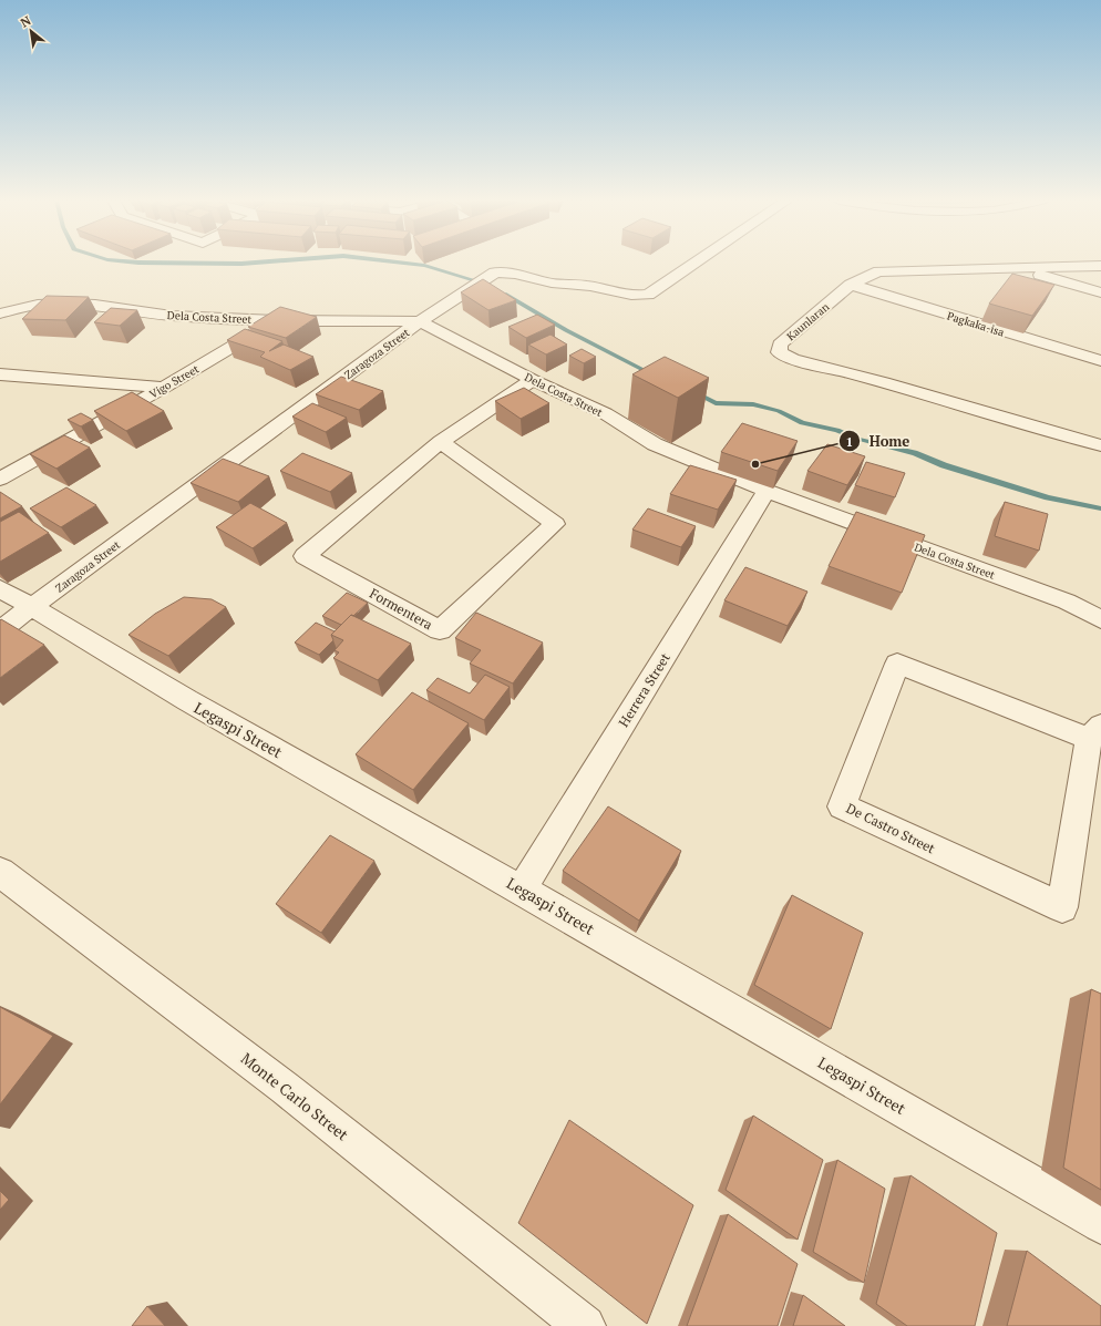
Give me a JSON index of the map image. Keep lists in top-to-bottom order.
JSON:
{
  "streets": {
    "street": [
      "Dela Costa Street",
      "Kaunlaran",
      "Pagkaka-isa",
      "Zaragoza Street",
      "Vigo Street",
      "Formentera",
      "Herrera Street",
      "Legaspi Street",
      "De Castro Street",
      "Monte Carlo Street"
    ]
  },
  "crossings": [
    ["Dela Costa Street", "Zaragoza Street"],
    ["Dela Costa Street", "Vigo Street"],
    ["Dela Costa Street", "Formentera"],
    ["Dela Costa Street", "Herrera Street"],
    ["Kaunlaran", "Pagkaka-isa"],
    ["Zaragoza Street", "Legaspi Street"],
    ["Herrera Street", "Legaspi Street"]
  ],
  "places": ["Home"],
  "north": "top left"
}
